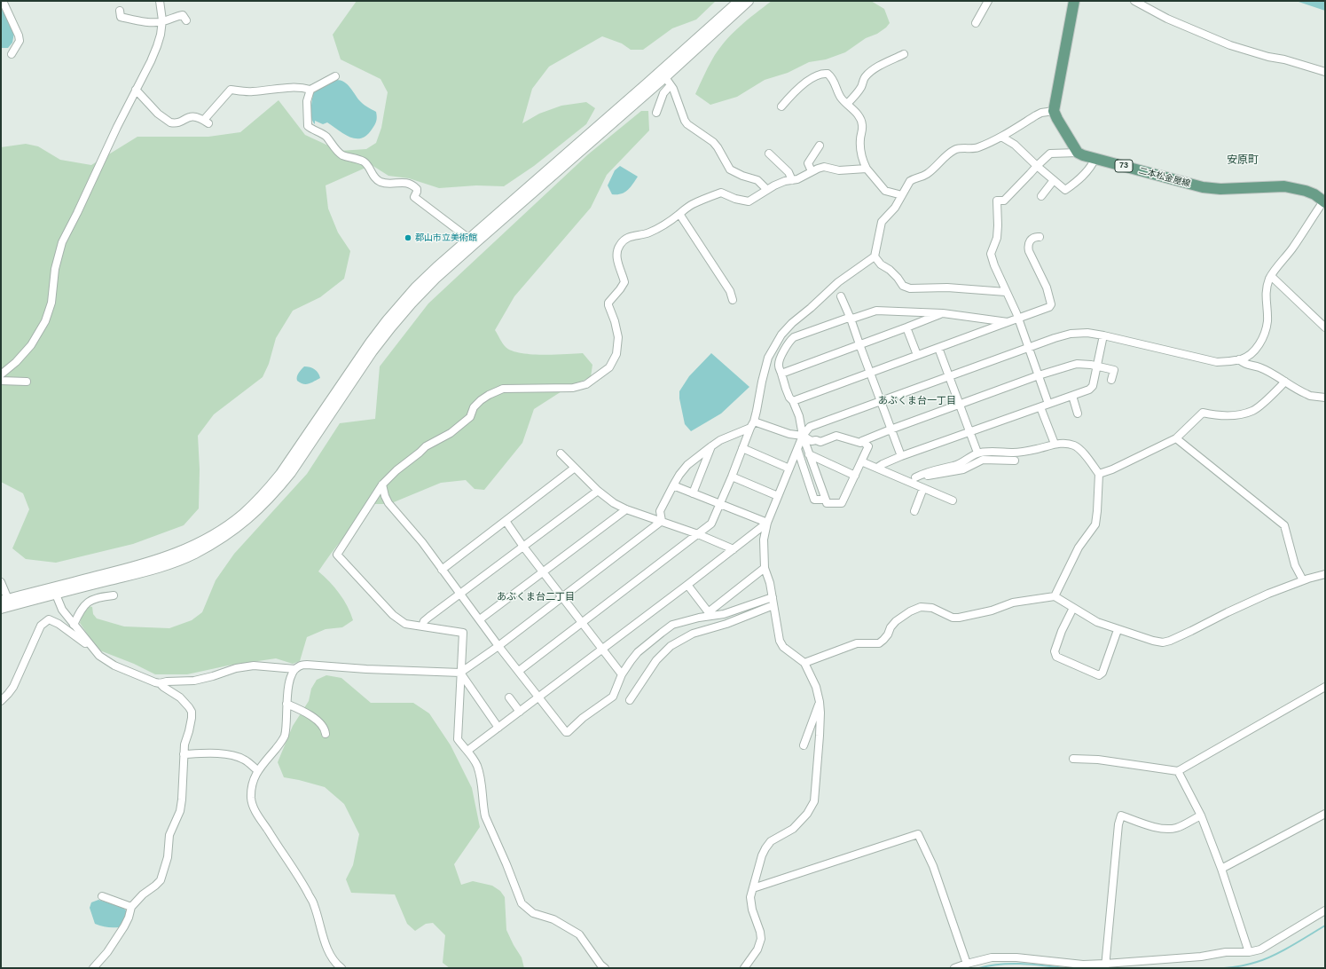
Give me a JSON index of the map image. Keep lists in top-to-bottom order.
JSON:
{
  "streets": {
    "main road": ["73", "二本松金屋線"]
  },
  "districts": ["安原町", "あぶくま台一丁目", "あぶくま台二丁目"],
  "places": ["郡山市立美術館"]
}
